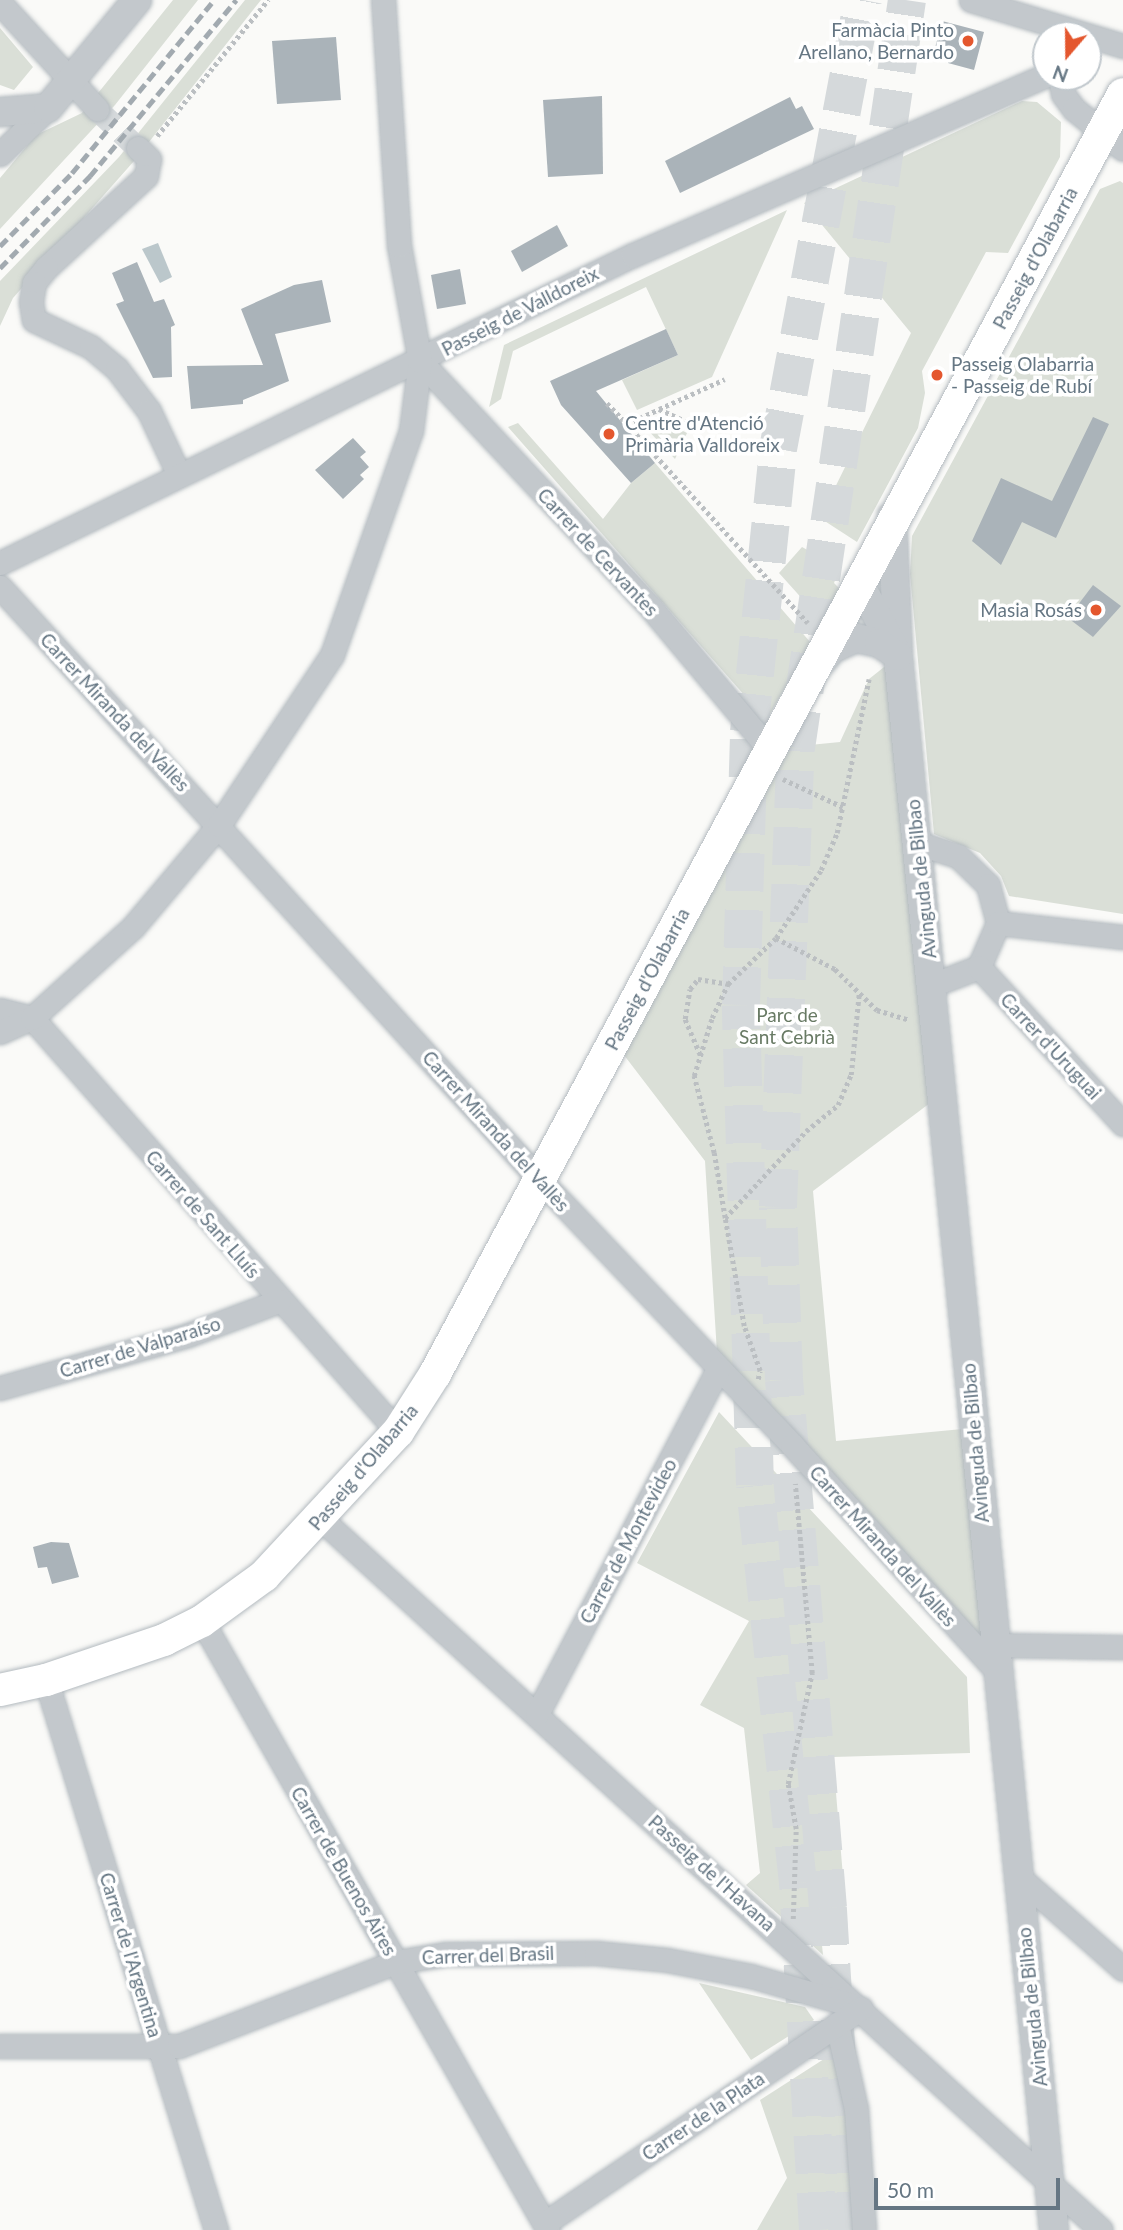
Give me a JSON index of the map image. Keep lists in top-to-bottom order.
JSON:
{
  "streets": {
    "main road": ["Passeig d'Olabarria"],
    "street": [
      "Passeig de Valldoreix",
      "Carrer de Cervantes",
      "Carrer Miranda del Vallès",
      "Avinguda de Bilbao",
      "Carrer d'Uruguai",
      "Carrer de Sant Lluís",
      "Carrer de Valparaíso",
      "Carrer de Montevideo",
      "Carrer de Buenos Aires",
      "Passeig de l'Havana",
      "Carrer de l'Argentina",
      "Carrer del Brasil",
      "Carrer de la Plata"
    ]
  },
  "crossings": [
    ["Passeig d'Olabarria", "Carrer de Cervantes"],
    ["Passeig d'Olabarria", "Carrer Miranda del Vallès"],
    ["Passeig d'Olabarria", "Avinguda de Bilbao"],
    ["Passeig d'Olabarria", "Carrer de Sant Lluís"],
    ["Passeig d'Olabarria", "Carrer de Buenos Aires"],
    ["Passeig d'Olabarria", "Passeig de l'Havana"],
    ["Passeig d'Olabarria", "Carrer de l'Argentina"],
    ["Passeig de Valldoreix", "Carrer de Cervantes"],
    ["Carrer Miranda del Vallès", "Avinguda de Bilbao"],
    ["Carrer Miranda del Vallès", "Carrer de Montevideo"],
    ["Avinguda de Bilbao", "Passeig de l'Havana"],
    ["Carrer de Sant Lluís", "Carrer de Valparaíso"],
    ["Carrer de Montevideo", "Passeig de l'Havana"],
    ["Carrer de Buenos Aires", "Carrer del Brasil"],
    ["Carrer de Buenos Aires", "Carrer de la Plata"],
    ["Passeig de l'Havana", "Carrer del Brasil"],
    ["Passeig de l'Havana", "Carrer de la Plata"],
    ["Carrer de l'Argentina", "Carrer del Brasil"],
    ["Carrer del Brasil", "Carrer de la Plata"]
  ],
  "parks": ["Parc de Sant Cebrià"],
  "places": [
    "Farmàcia Pinto Arellano, Bernardo",
    "Passeig Olabarria - Passeig de Rubí",
    "Centre d'Atenció Primària Valldoreix",
    "Masia Rosás"
  ],
  "scale_bar": "50 m",
  "north": "bottom"
}
